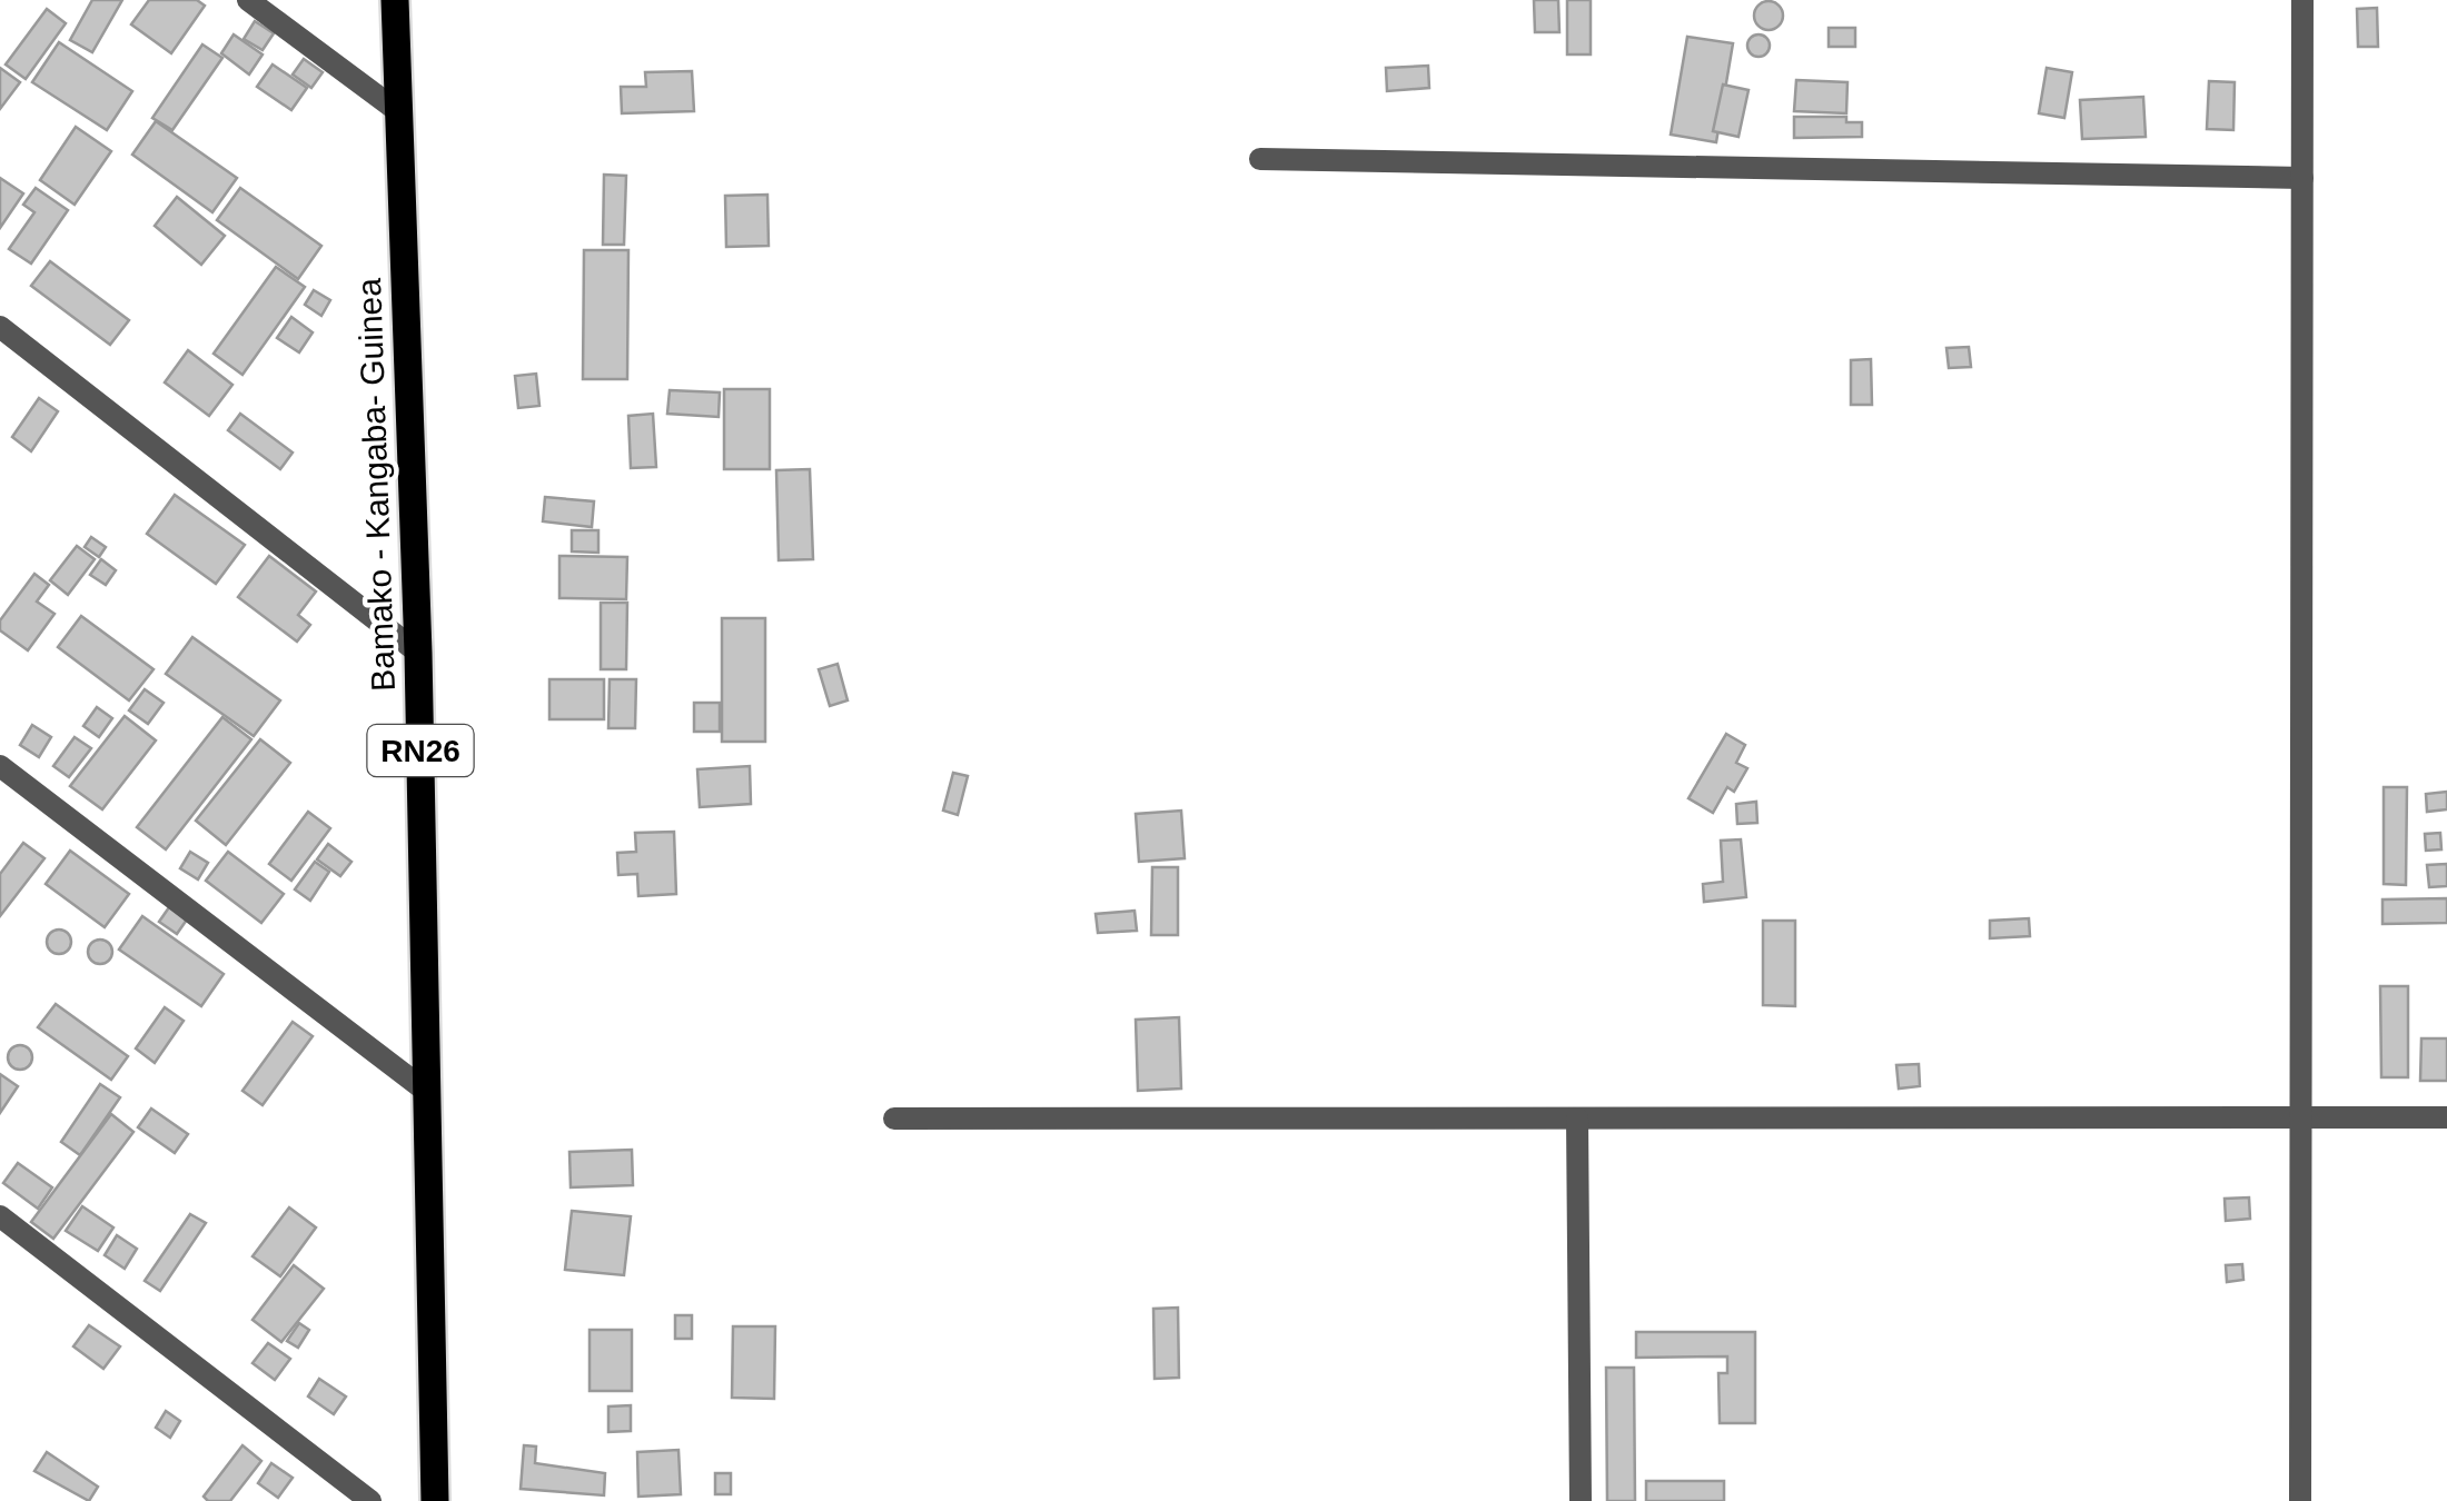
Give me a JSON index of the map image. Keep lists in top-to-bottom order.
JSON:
{
  "streets": {
    "main road": ["Bamako - Kangaba- Guinea", "RN26"]
  }
}
